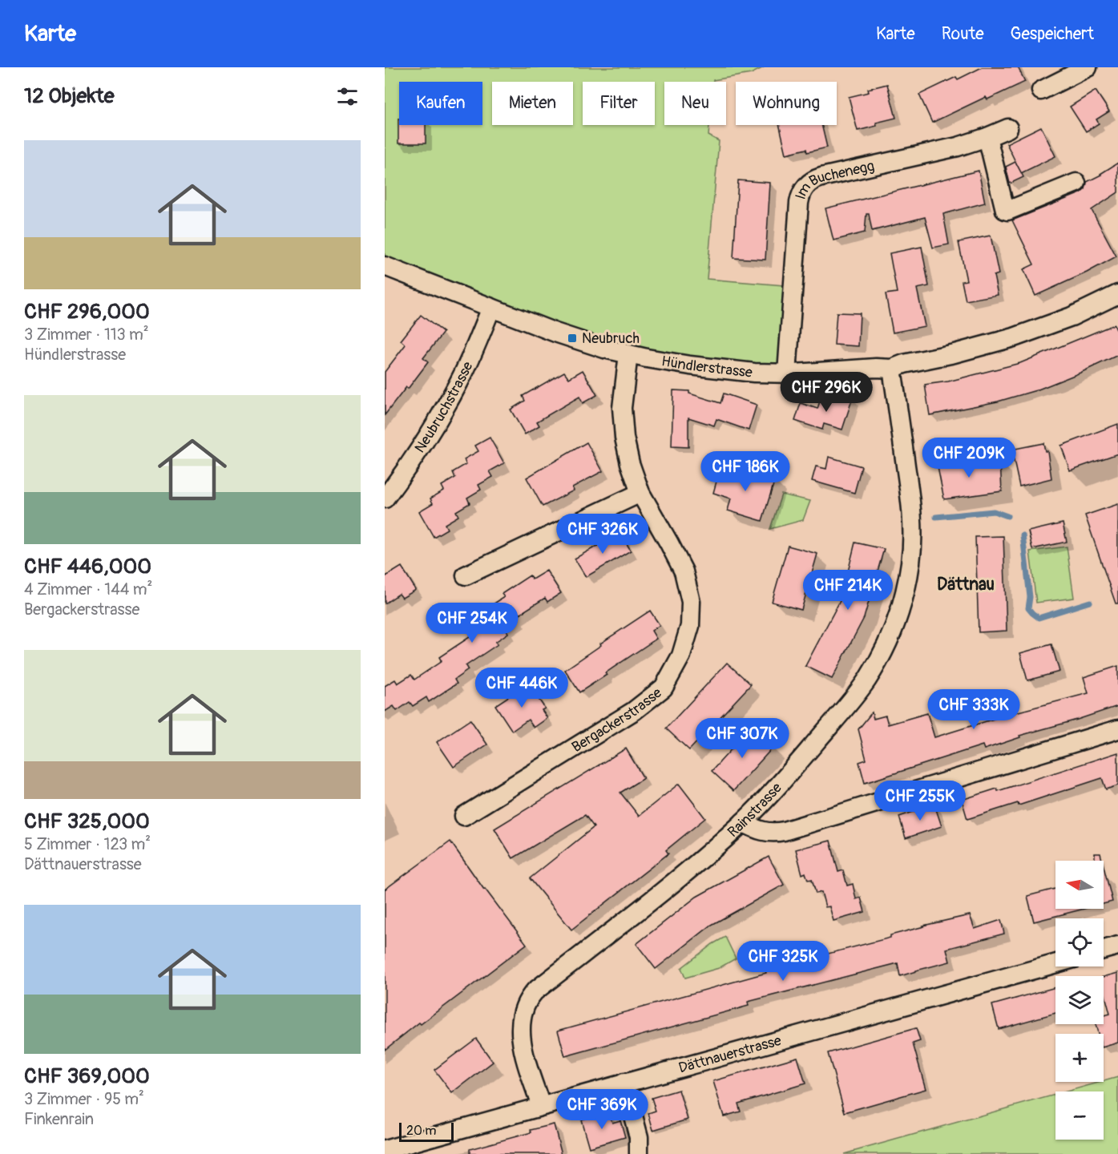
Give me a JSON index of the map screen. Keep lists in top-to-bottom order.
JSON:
{
  "streets": {
    "street": [
      "Im Buchenegg",
      "Hündlerstrasse",
      "Neubruchstrasse",
      "Bergackerstrasse",
      "Rainstrasse",
      "Dättnauerstrasse"
    ]
  },
  "crossings": [
    ["Im Buchenegg", "Hündlerstrasse"],
    ["Hündlerstrasse", "Neubruchstrasse"],
    ["Hündlerstrasse", "Bergackerstrasse"],
    ["Hündlerstrasse", "Rainstrasse"],
    ["Rainstrasse", "Dättnauerstrasse"]
  ],
  "districts": ["Dättnau"],
  "places": {
    "transit": ["Neubruch"]
  },
  "scale_bar": "20 m",
  "north": "left",
  "page": {
    "header": "Karte",
    "nav": ["Karte", "Route", "Gespeichert"],
    "heading": "12 Objekte",
    "chip": [
      "Kaufen",
      "Mieten",
      "Filter",
      "Neu",
      "Wohnung"
    ],
    "list": [
      {
        "name": "CHF 296,000",
        "note": "3 Zimmer · 113 m² · Hündlerstrasse"
      },
      {
        "name": "CHF 446,000",
        "note": "4 Zimmer · 144 m² · Bergackerstrasse"
      },
      {
        "name": "CHF 325,000",
        "note": "5 Zimmer · 123 m² · Dättnauerstrasse"
      },
      {
        "name": "CHF 369,000",
        "note": "3 Zimmer · 95 m² · Finkenrain"
      }
    ],
    "price": [
      "CHF 296K",
      "CHF 209K",
      "CHF 186K",
      "CHF 326K",
      "CHF 214K",
      "CHF 254K",
      "CHF 446K",
      "CHF 333K",
      "CHF 307K",
      "CHF 255K",
      "CHF 325K",
      "CHF 369K"
    ],
    "map_buttons": ["+", "−"],
    "scale": "20 m"
  }
}
